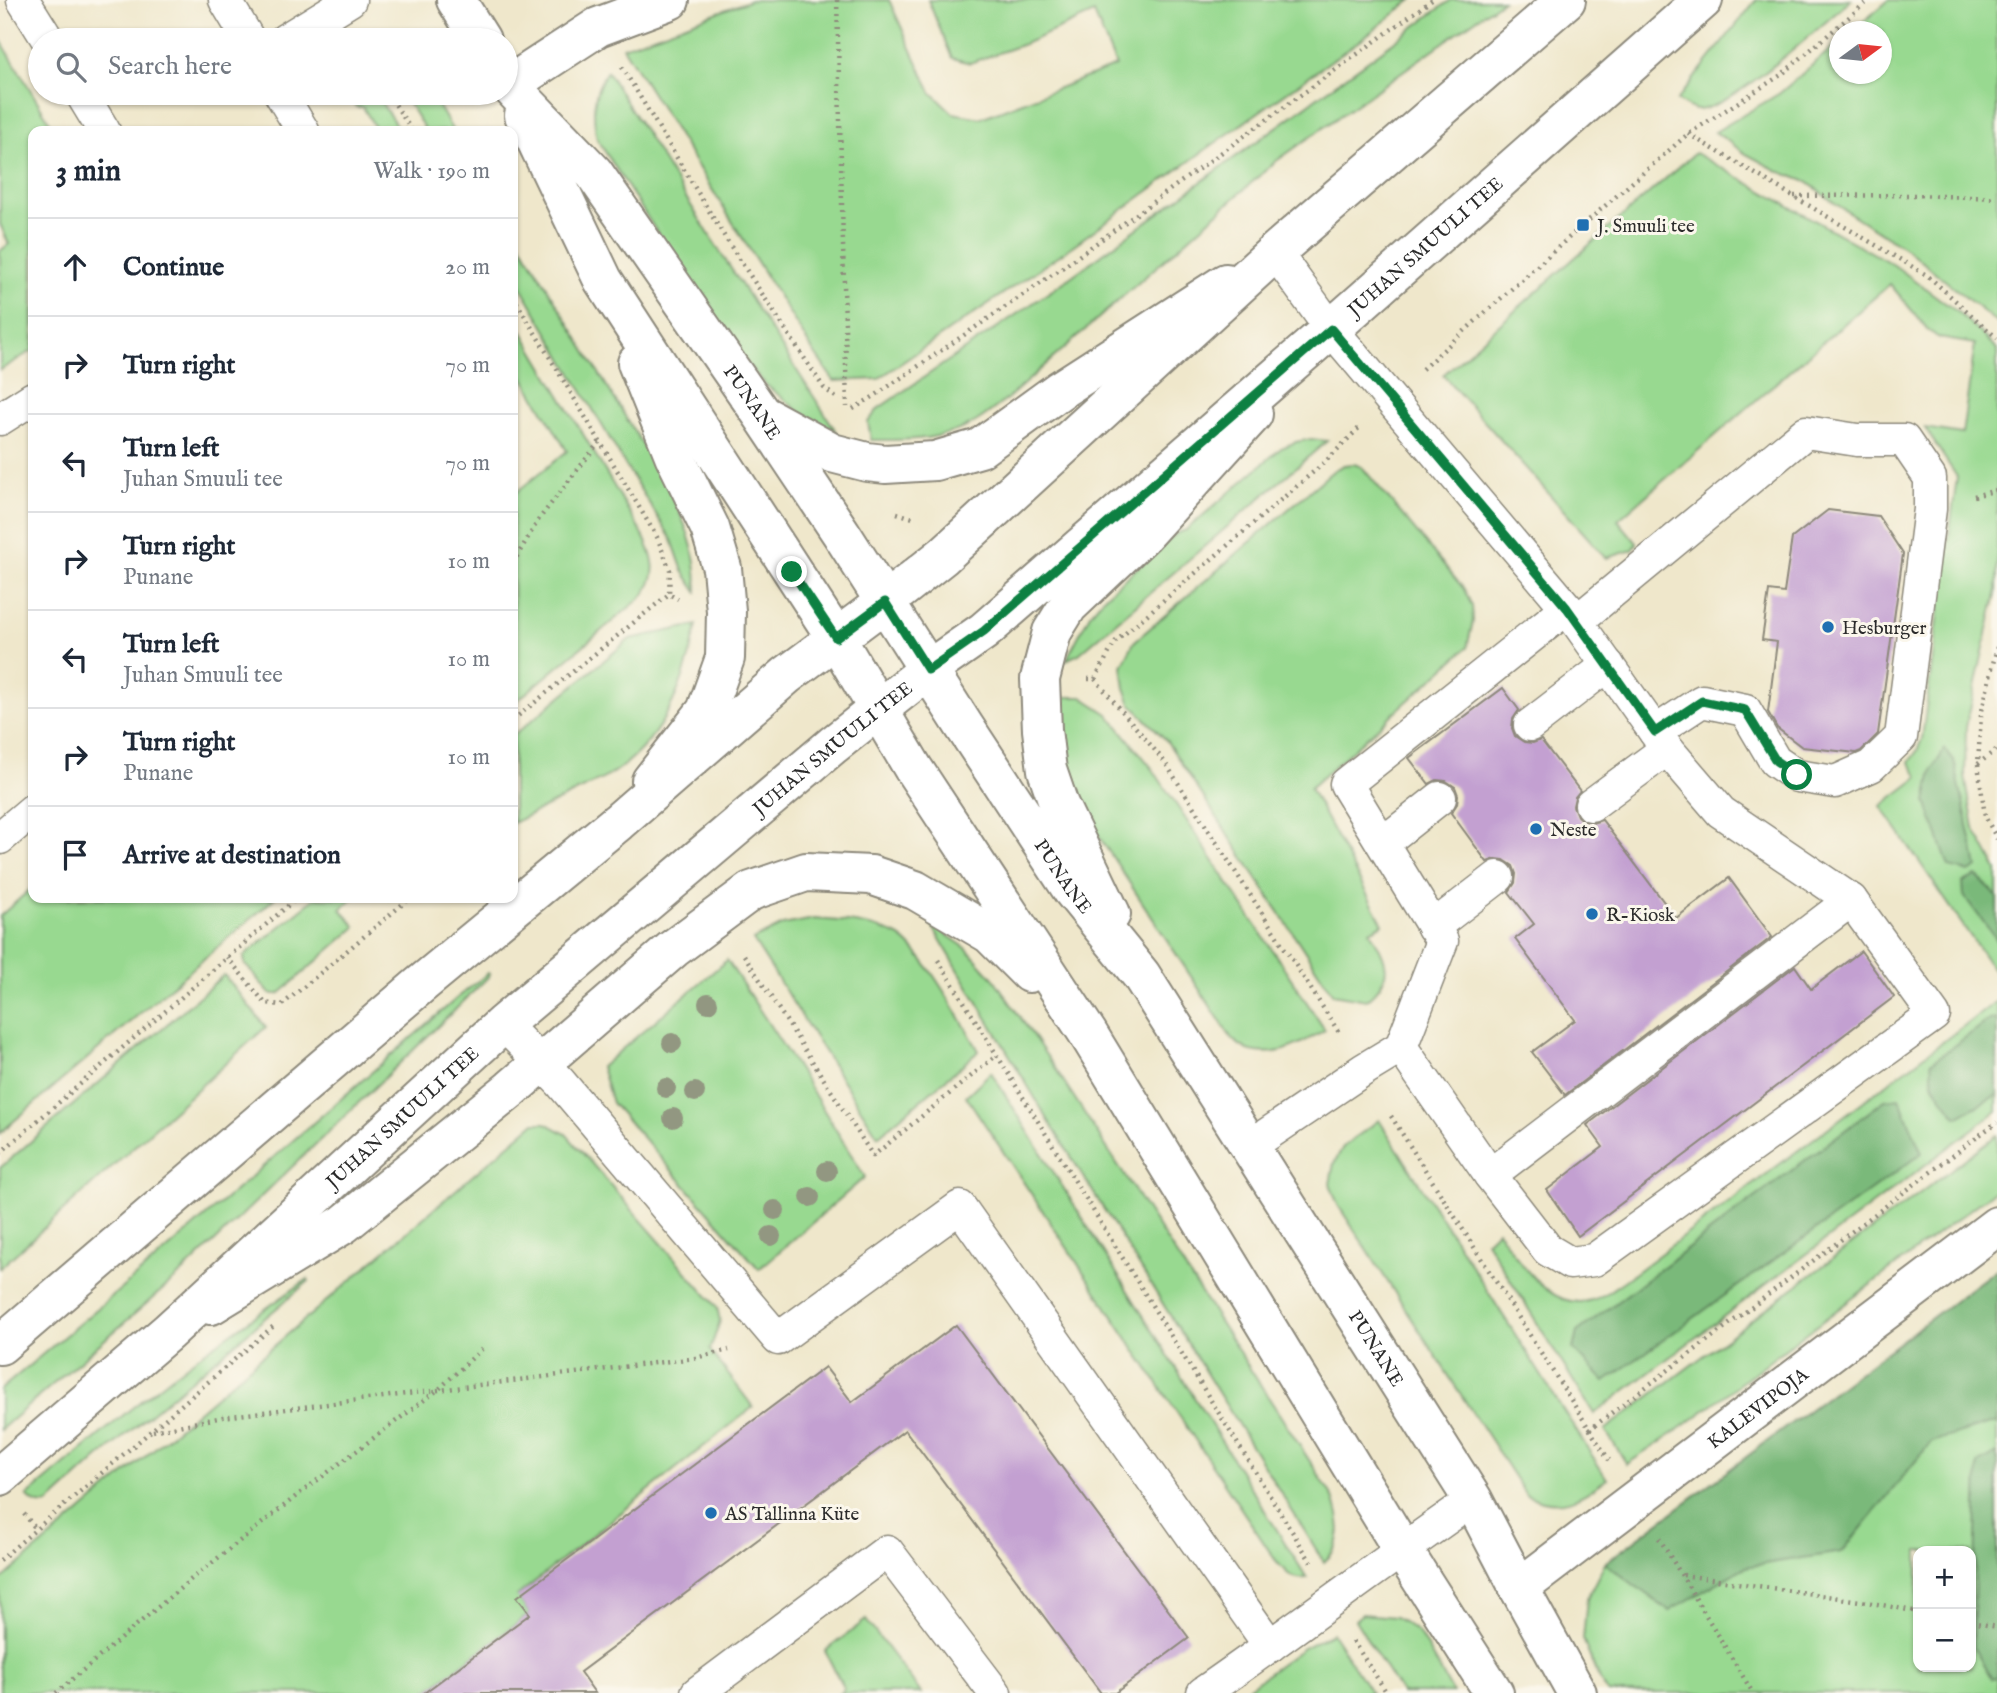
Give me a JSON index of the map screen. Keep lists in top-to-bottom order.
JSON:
{
  "streets": {
    "main road": ["JUHAN SMUULI TEE", "PUNANE", "KALEVIPOJA"]
  },
  "crossings": [
    ["JUHAN SMUULI TEE", "PUNANE"],
    ["PUNANE", "KALEVIPOJA"]
  ],
  "places": {
    "transit": ["J. Smuuli tee"],
    "other": [
      "Hesburger",
      "Neste",
      "R-Kiosk",
      "AS Tallinna Küte"
    ]
  },
  "north": "right",
  "page": {
    "search": "Search here",
    "heading": ["3 min", "Walk · 190 m"],
    "list": [
      ["Continue", "20 m"],
      ["Turn right", "70 m"],
      ["Turn left", "Juhan Smuuli tee", "70 m"],
      ["Turn right", "Punane", "10 m"],
      ["Turn left", "Juhan Smuuli tee", "10 m"],
      ["Turn right", "Punane", "10 m"],
      "Arrive at destination"
    ],
    "map_buttons": ["+", "−"]
  }
}
